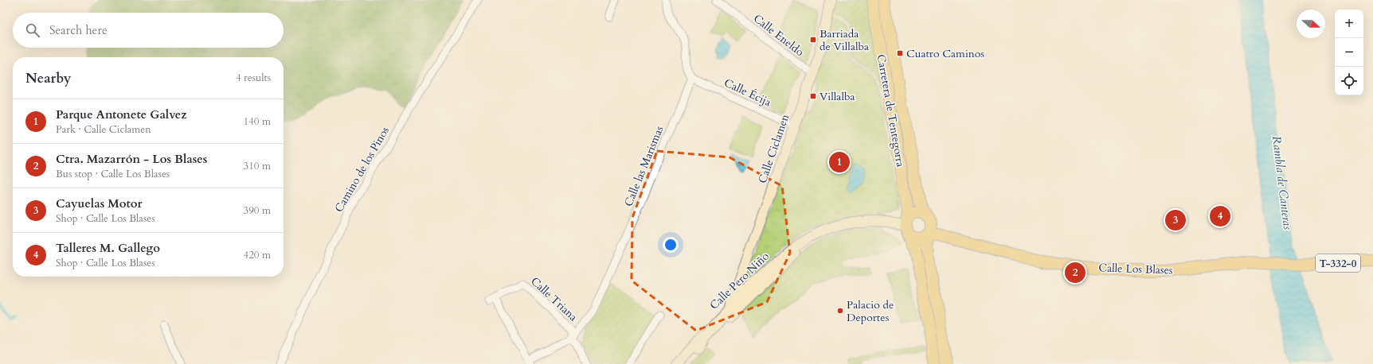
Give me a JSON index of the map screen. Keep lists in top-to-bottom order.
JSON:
{
  "streets": {
    "main road": ["Carretera de Tentegorra", "T-332-0", "Calle Los Blases"],
    "street": [
      "Calle Eneldo",
      "Calle Écija",
      "Calle Ciclamen",
      "Calle las Marismas",
      "Camino de los Pinos",
      "Calle Pero Niño",
      "Calle Triana"
    ]
  },
  "crossings": [
    ["Calle Eneldo", "Calle Ciclamen"],
    ["Calle Écija", "Calle Ciclamen"],
    ["Calle Écija", "Calle las Marismas"],
    ["Carretera de Tentegorra", "Calle Los Blases"],
    ["Carretera de Tentegorra", "Calle Pero Niño"],
    ["Calle Ciclamen", "Calle Pero Niño"],
    ["Calle las Marismas", "Calle Triana"],
    ["Calle Los Blases", "Calle Pero Niño"]
  ],
  "water": ["Rambla de Canteras"],
  "places": {
    "transit": ["Barriada de Villalba", "Cuatro Caminos", "Villalba"],
    "other": ["Palacio de Deportes"]
  },
  "north": "right",
  "page": {
    "map_buttons": ["+", "−"],
    "search": "Search here",
    "heading": ["Nearby", "4 results"],
    "list": [
      {
        "mark": "1",
        "name": "Parque Antonete Galvez",
        "note": "Park · Calle Ciclamen",
        "value": "140 m"
      },
      {
        "mark": "2",
        "name": "Ctra. Mazarrón - Los Blases",
        "note": "Bus stop · Calle Los Blases",
        "value": "310 m"
      },
      {
        "mark": "3",
        "name": "Cayuelas Motor",
        "note": "Shop · Calle Los Blases",
        "value": "390 m"
      },
      {
        "mark": "4",
        "name": "Talleres M. Gallego",
        "note": "Shop · Calle Los Blases",
        "value": "420 m"
      }
    ],
    "pins": [
      "1",
      "4",
      "3",
      "2"
    ]
  }
}
